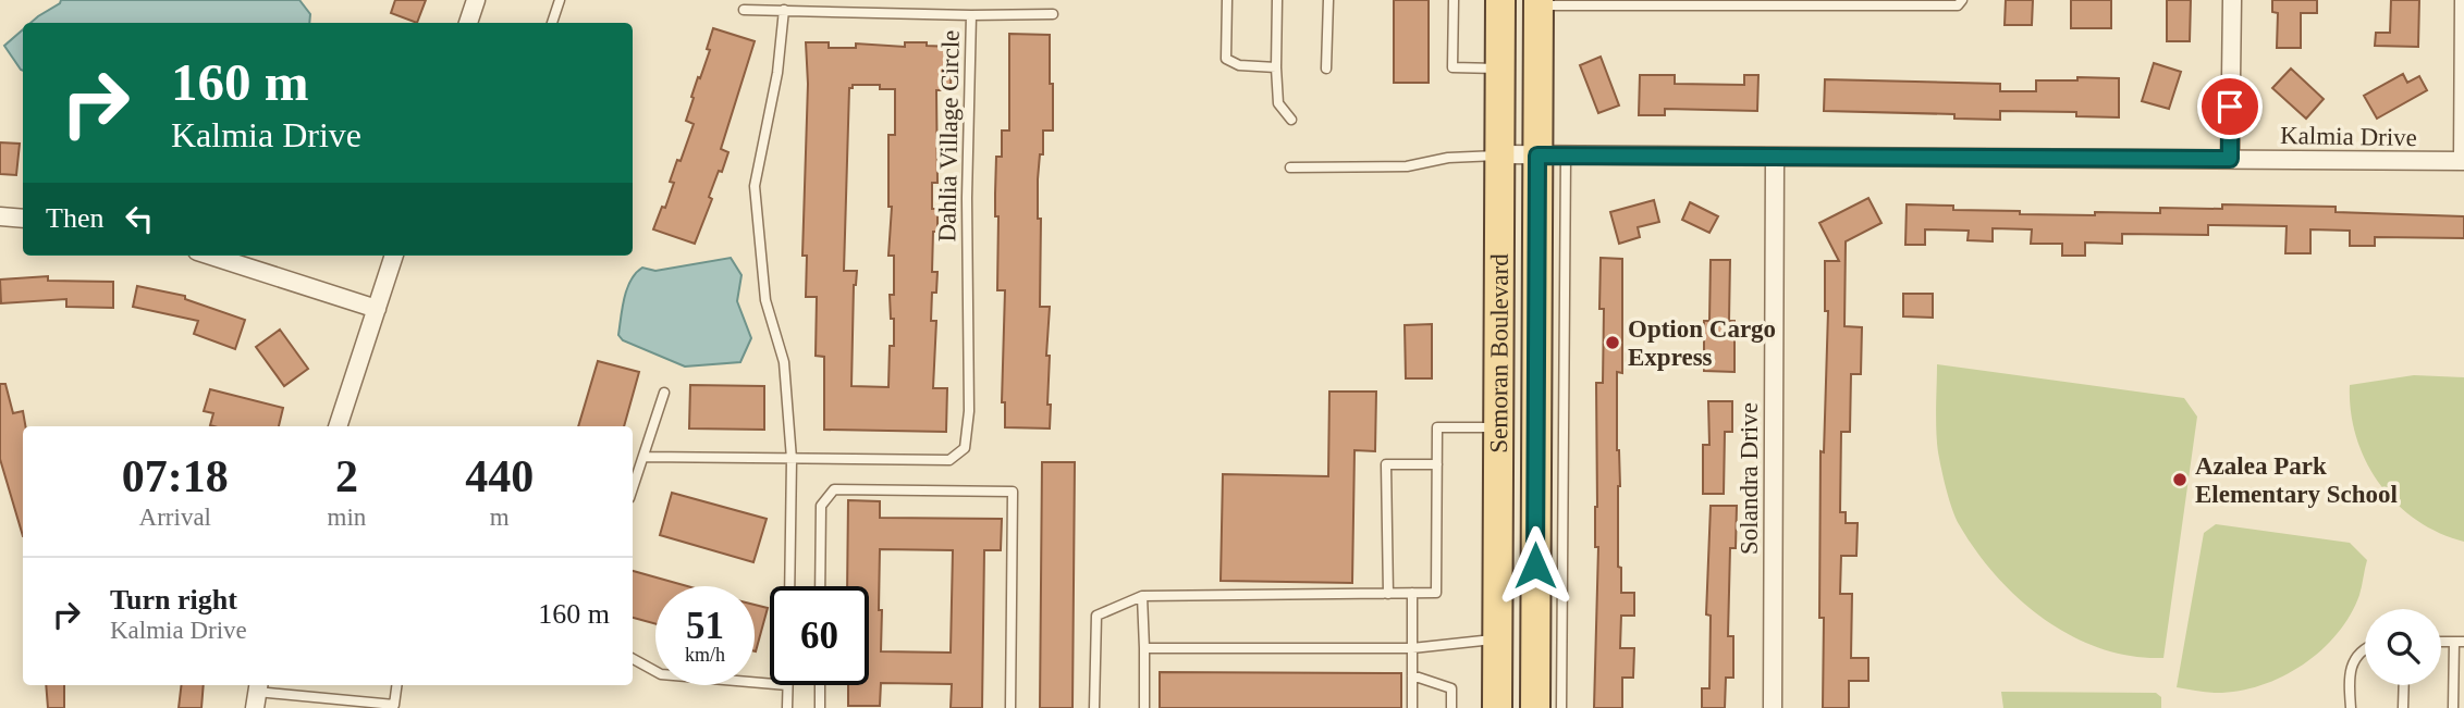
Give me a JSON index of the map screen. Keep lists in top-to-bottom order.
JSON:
{
  "streets": {
    "main road": ["Semoran Boulevard"],
    "street": ["Kalmia Drive", "Solandra Drive"],
    "lane": ["Dahlia Village Circle"]
  },
  "crossings": [
    ["Kalmia Drive", "Semoran Boulevard"],
    ["Kalmia Drive", "Solandra Drive"]
  ],
  "places": ["Option Cargo Express", "Azalea Park Elementary School"],
  "page": {
    "turn": ["160 m", "Kalmia Drive"],
    "then": "Then",
    "eta": [
      "07:18",
      "Arrival",
      "2",
      "min",
      "440",
      "m"
    ],
    "list": [
      {
        "name": "Turn right",
        "note": "Kalmia Drive",
        "value": "160 m"
      }
    ],
    "speed": "51 km/h",
    "limit": "60"
  }
}
